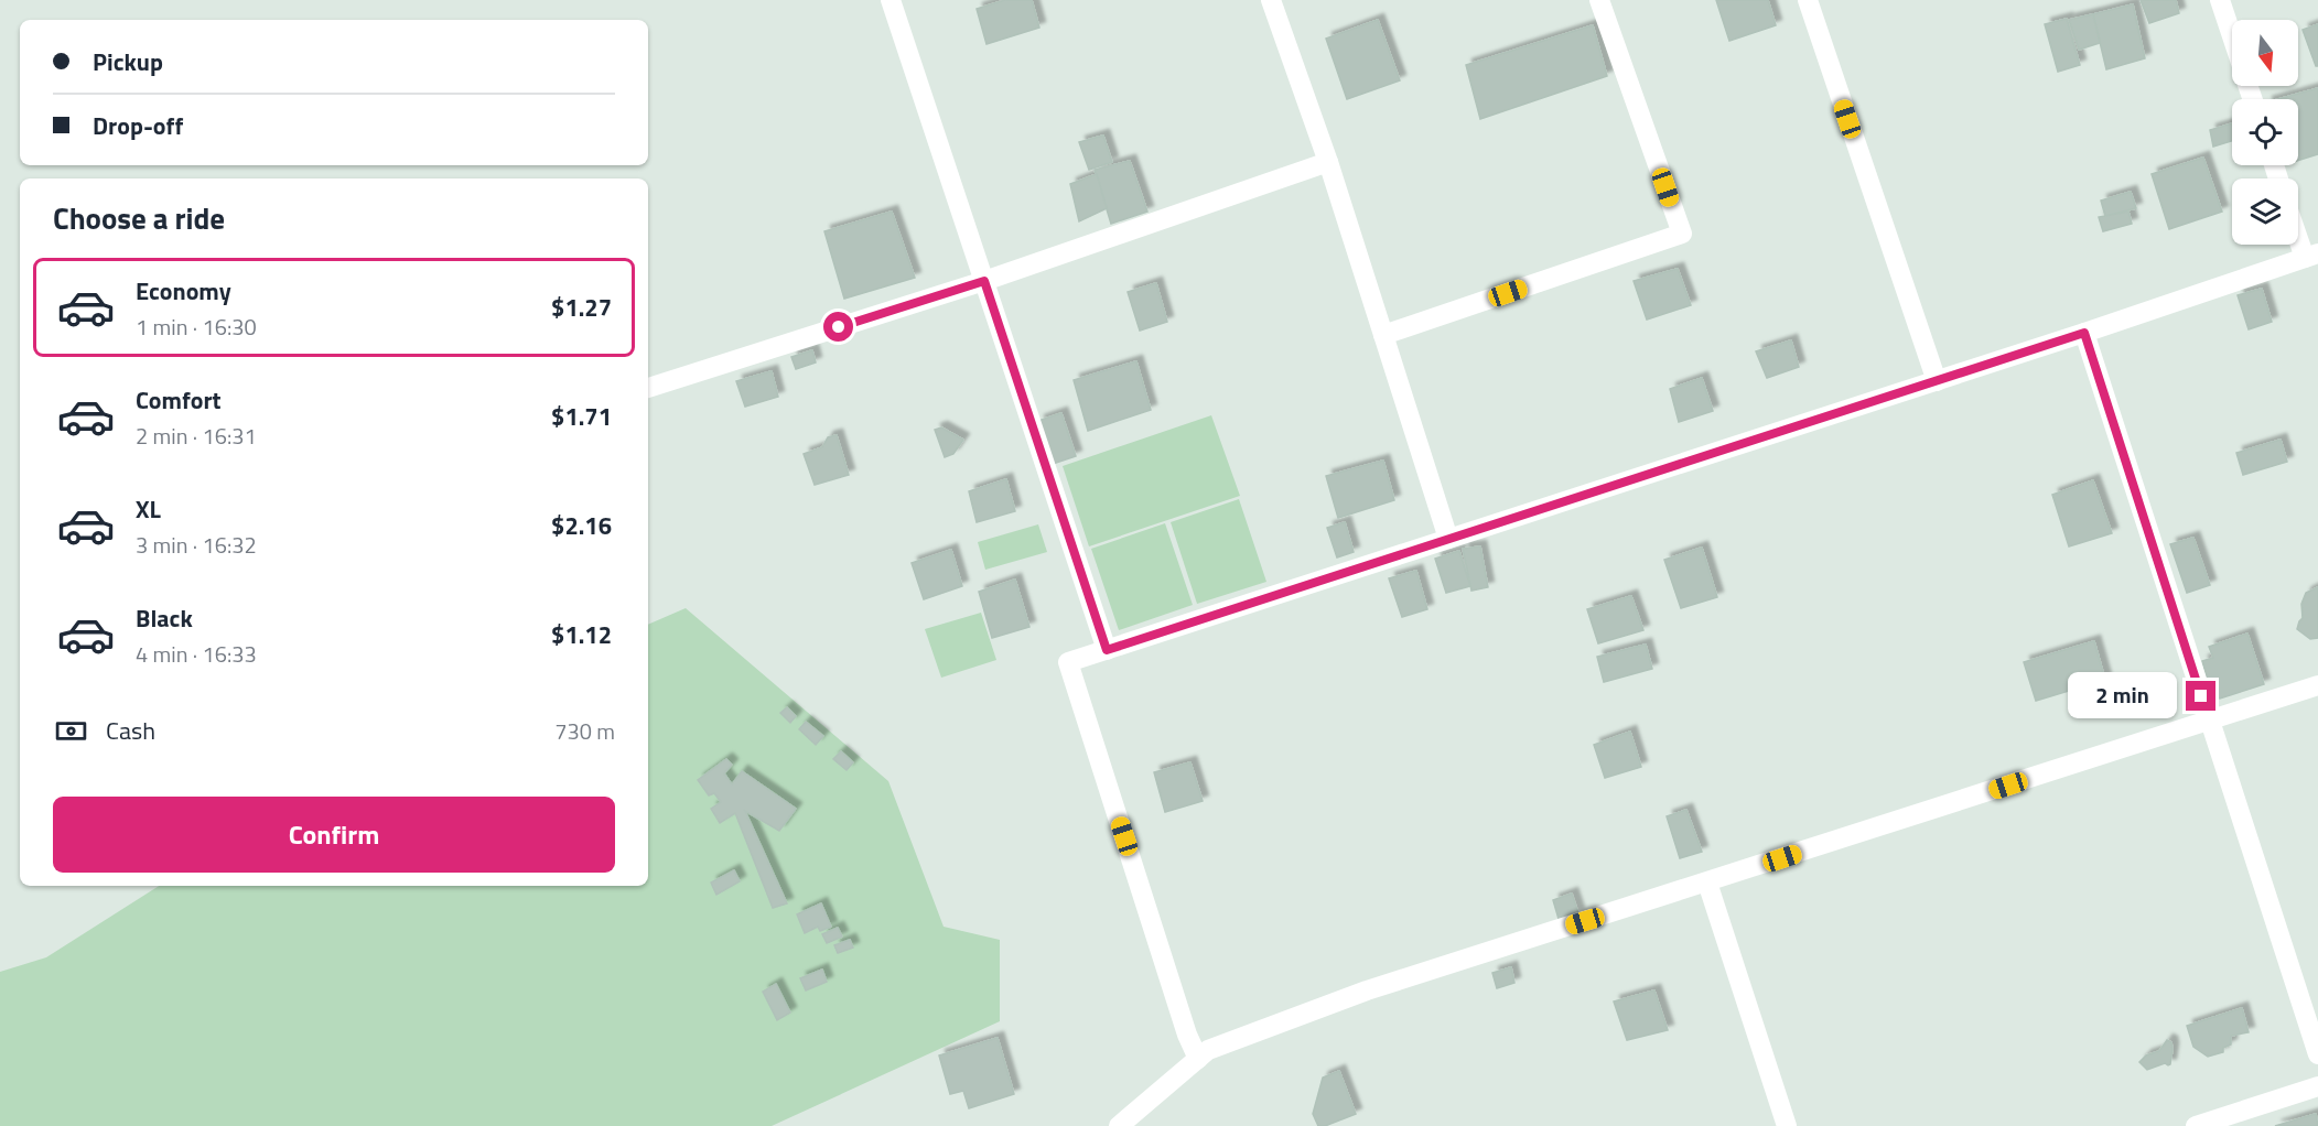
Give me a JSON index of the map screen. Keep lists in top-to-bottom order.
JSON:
{
  "north": "bottom",
  "page": {
    "banner": ["Pickup", "Drop-off"],
    "heading": "Choose a ride",
    "list": [
      {
        "name": "Economy",
        "note": "1 min · 16:30",
        "value": "$1.27"
      },
      {
        "name": "Comfort",
        "note": "2 min · 16:31",
        "value": "$1.71"
      },
      {
        "name": "XL",
        "note": "3 min · 16:32",
        "value": "$2.16"
      },
      {
        "name": "Black",
        "note": "4 min · 16:33",
        "value": "$1.12"
      }
    ],
    "bubble": "2 min",
    "pay": ["Cash", "730 m"],
    "buttons": "Confirm"
  }
}
